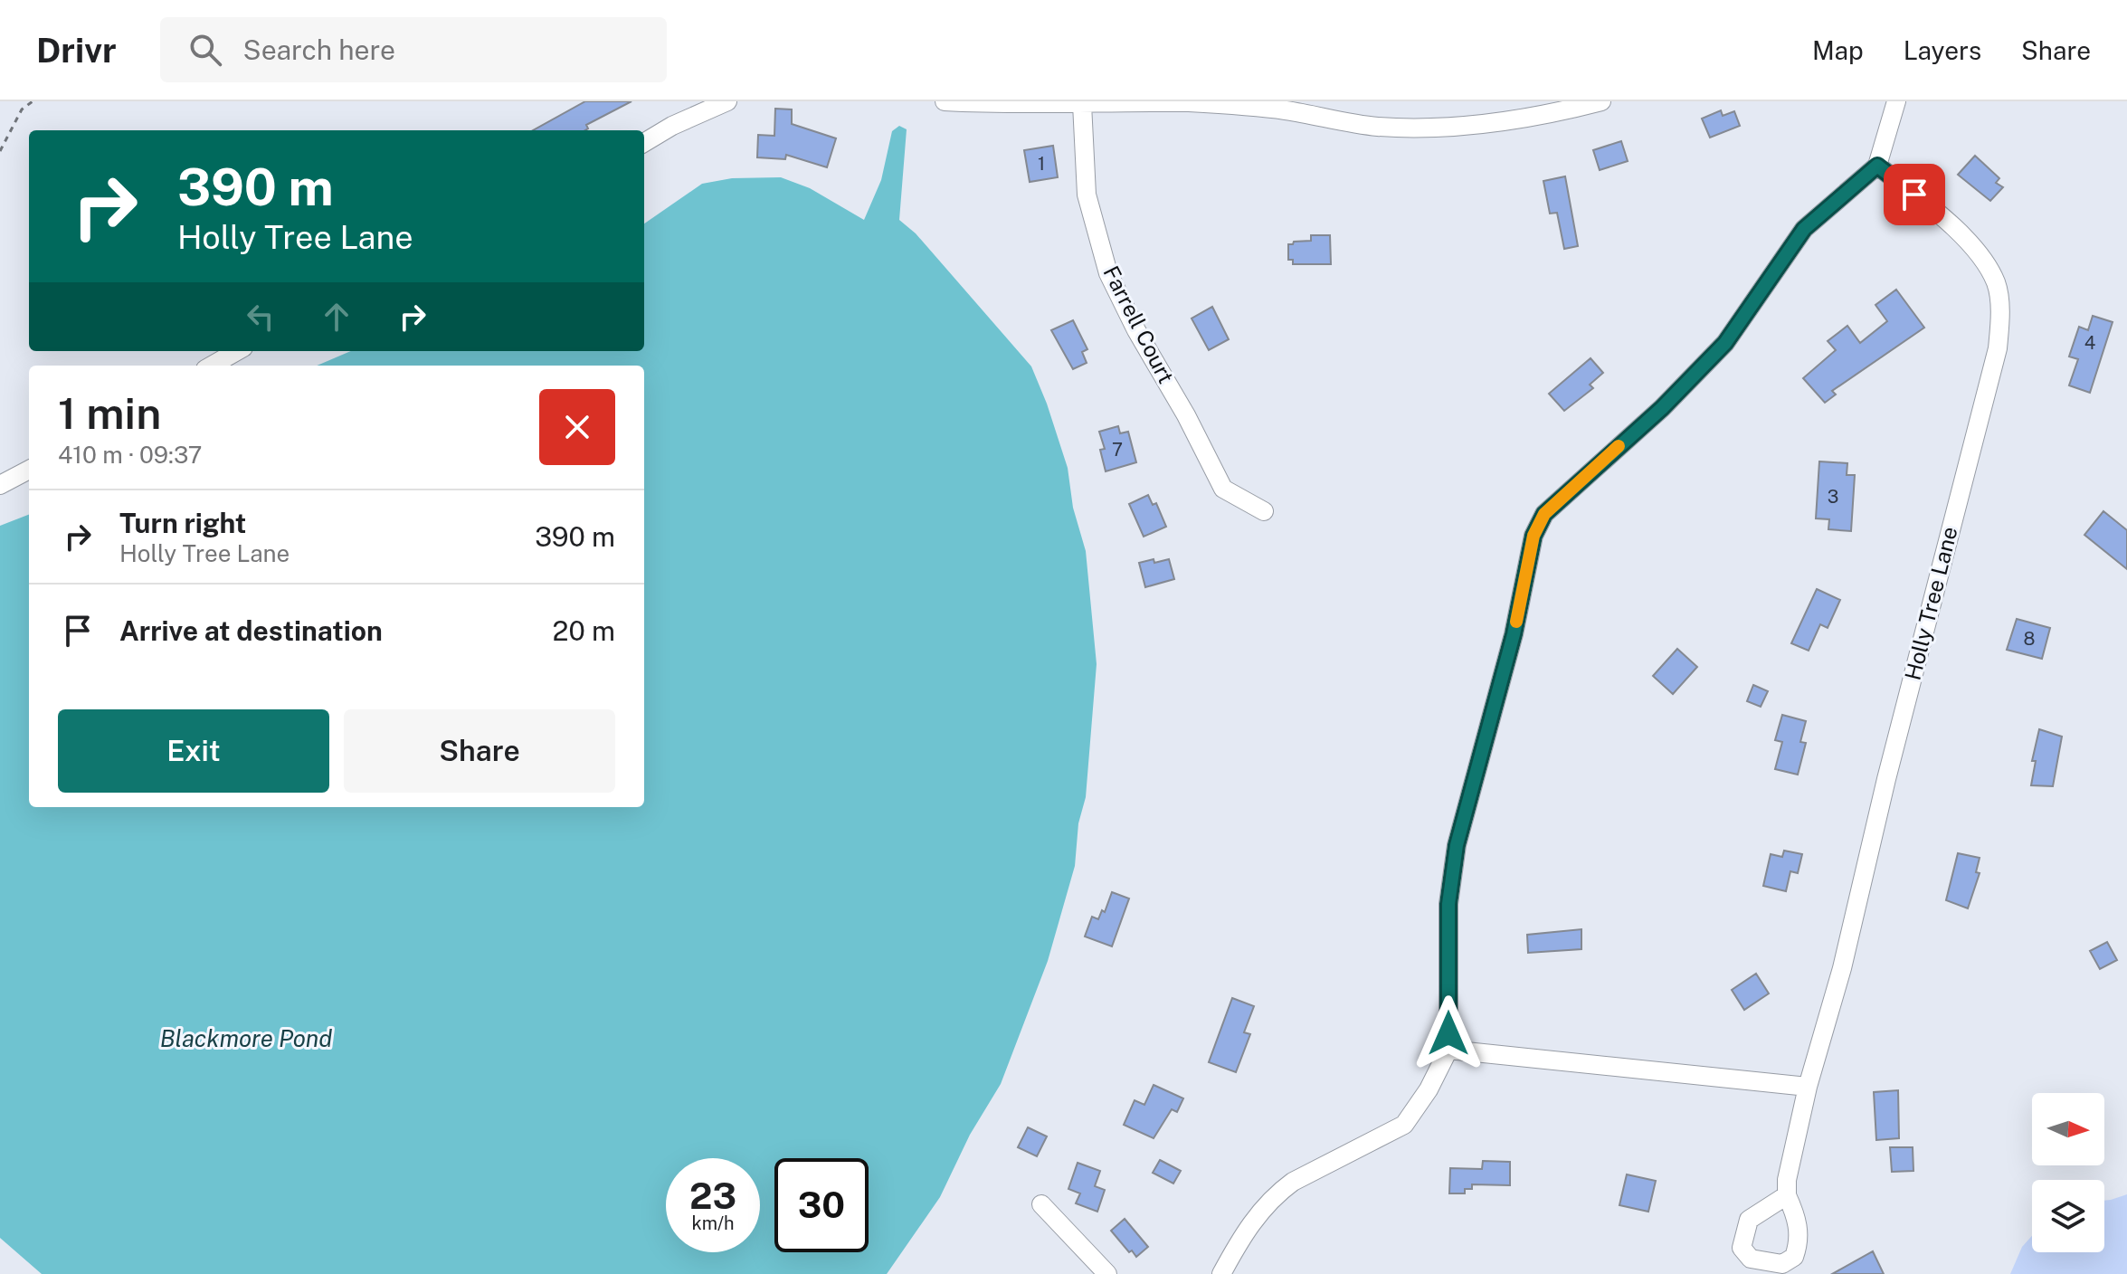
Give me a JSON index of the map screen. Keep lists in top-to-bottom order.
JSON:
{
  "streets": {
    "street": ["Farrell Court", "Holly Tree Lane"]
  },
  "water": ["Blackmore Pond"],
  "house_numbers": [
    "1",
    "4",
    "7",
    "3",
    "8"
  ],
  "north": "right",
  "page": {
    "header": "Drivr",
    "search": "Search here",
    "nav": ["Map", "Layers", "Share"],
    "turn": ["390 m", "Holly Tree Lane"],
    "heading": ["1 min", "410 m · 09:37"],
    "list": [
      {
        "name": "Turn right",
        "note": "Holly Tree Lane",
        "value": "390 m"
      },
      {
        "name": "Arrive at destination",
        "value": "20 m"
      }
    ],
    "buttons": ["Exit", "Share"],
    "speed": "23 km/h",
    "limit": "30"
  }
}
